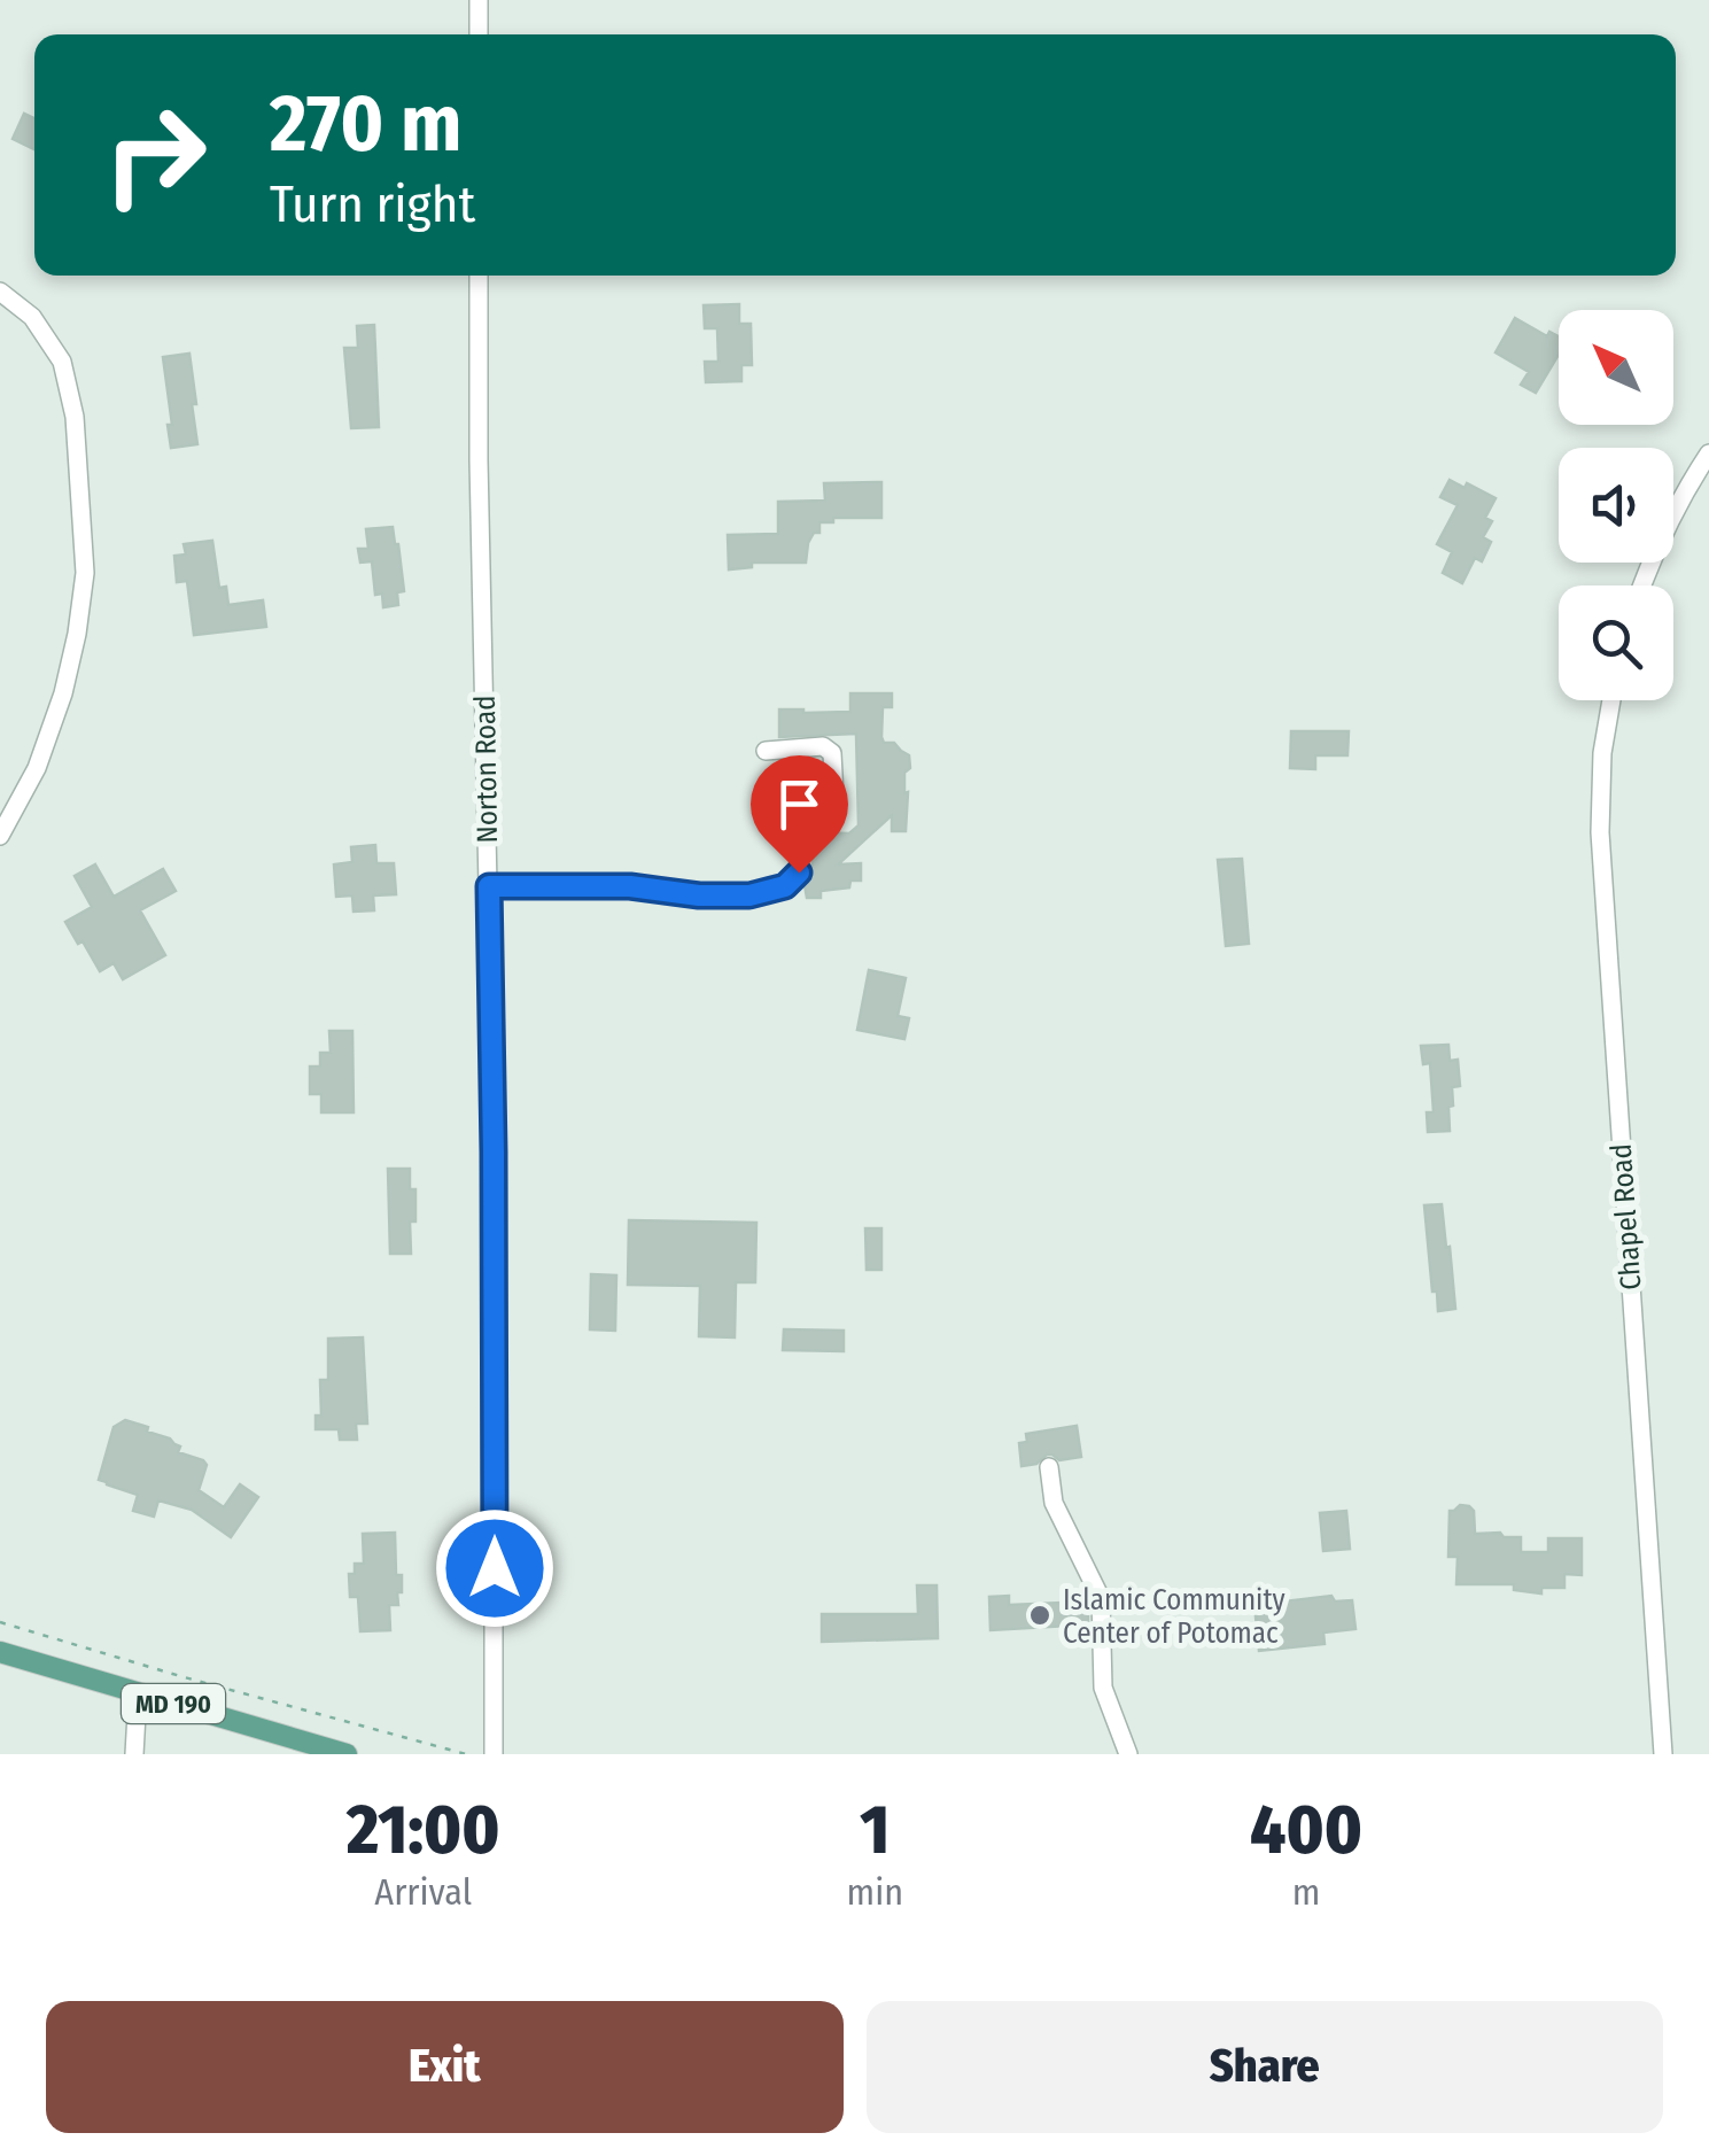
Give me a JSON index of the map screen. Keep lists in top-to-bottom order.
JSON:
{
  "streets": {
    "main road": ["MD 190"],
    "street": ["Norton Road", "Chapel Road"]
  },
  "places": ["Islamic Community Center of Potomac"],
  "north": "top left",
  "page": {
    "turn": ["270 m", "Turn right"],
    "eta": [
      "21:00",
      "Arrival",
      "1",
      "min",
      "400",
      "m"
    ],
    "buttons": ["Exit", "Share"]
  }
}
